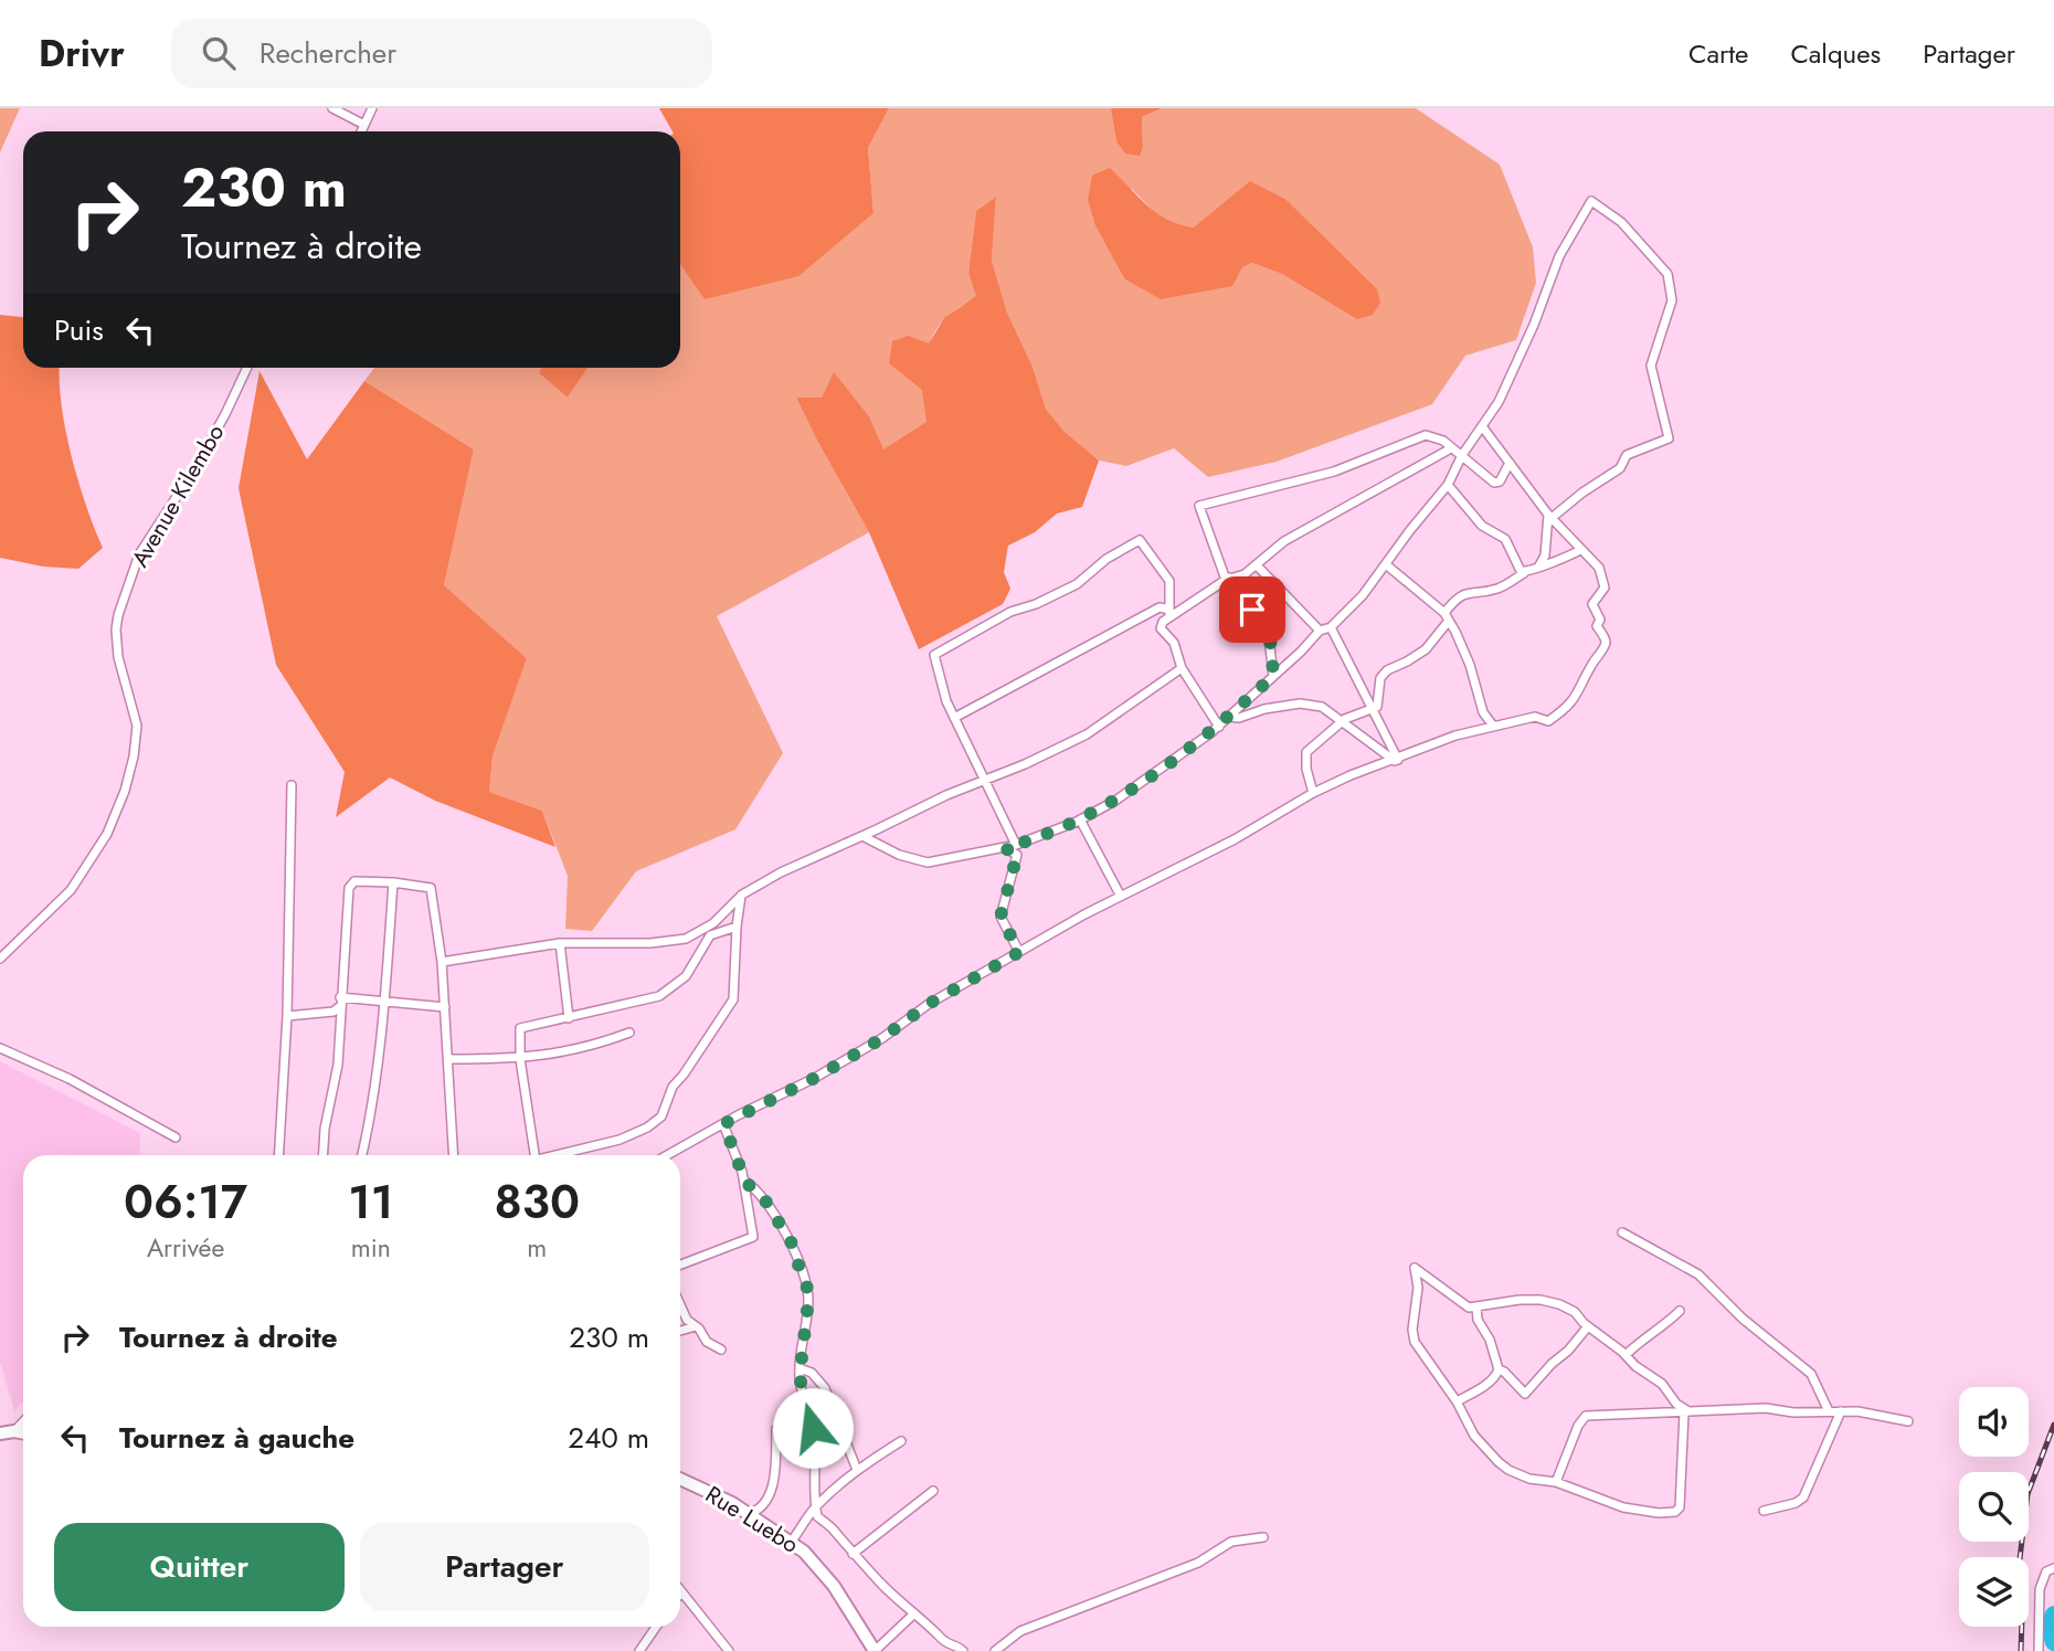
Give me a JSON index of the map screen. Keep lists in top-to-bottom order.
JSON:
{
  "streets": {
    "street": ["Avenue Kilembo", "Rue Luebo"]
  },
  "page": {
    "header": "Drivr",
    "search": "Rechercher",
    "nav": ["Carte", "Calques", "Partager"],
    "turn": ["230 m", "Tournez à droite"],
    "then": "Puis",
    "eta": [
      "06:17",
      "Arrivée",
      "11",
      "min",
      "830",
      "m"
    ],
    "list": [
      {
        "name": "Tournez à droite",
        "value": "230 m"
      },
      {
        "name": "Tournez à gauche",
        "value": "240 m"
      }
    ],
    "buttons": ["Quitter", "Partager"]
  }
}
